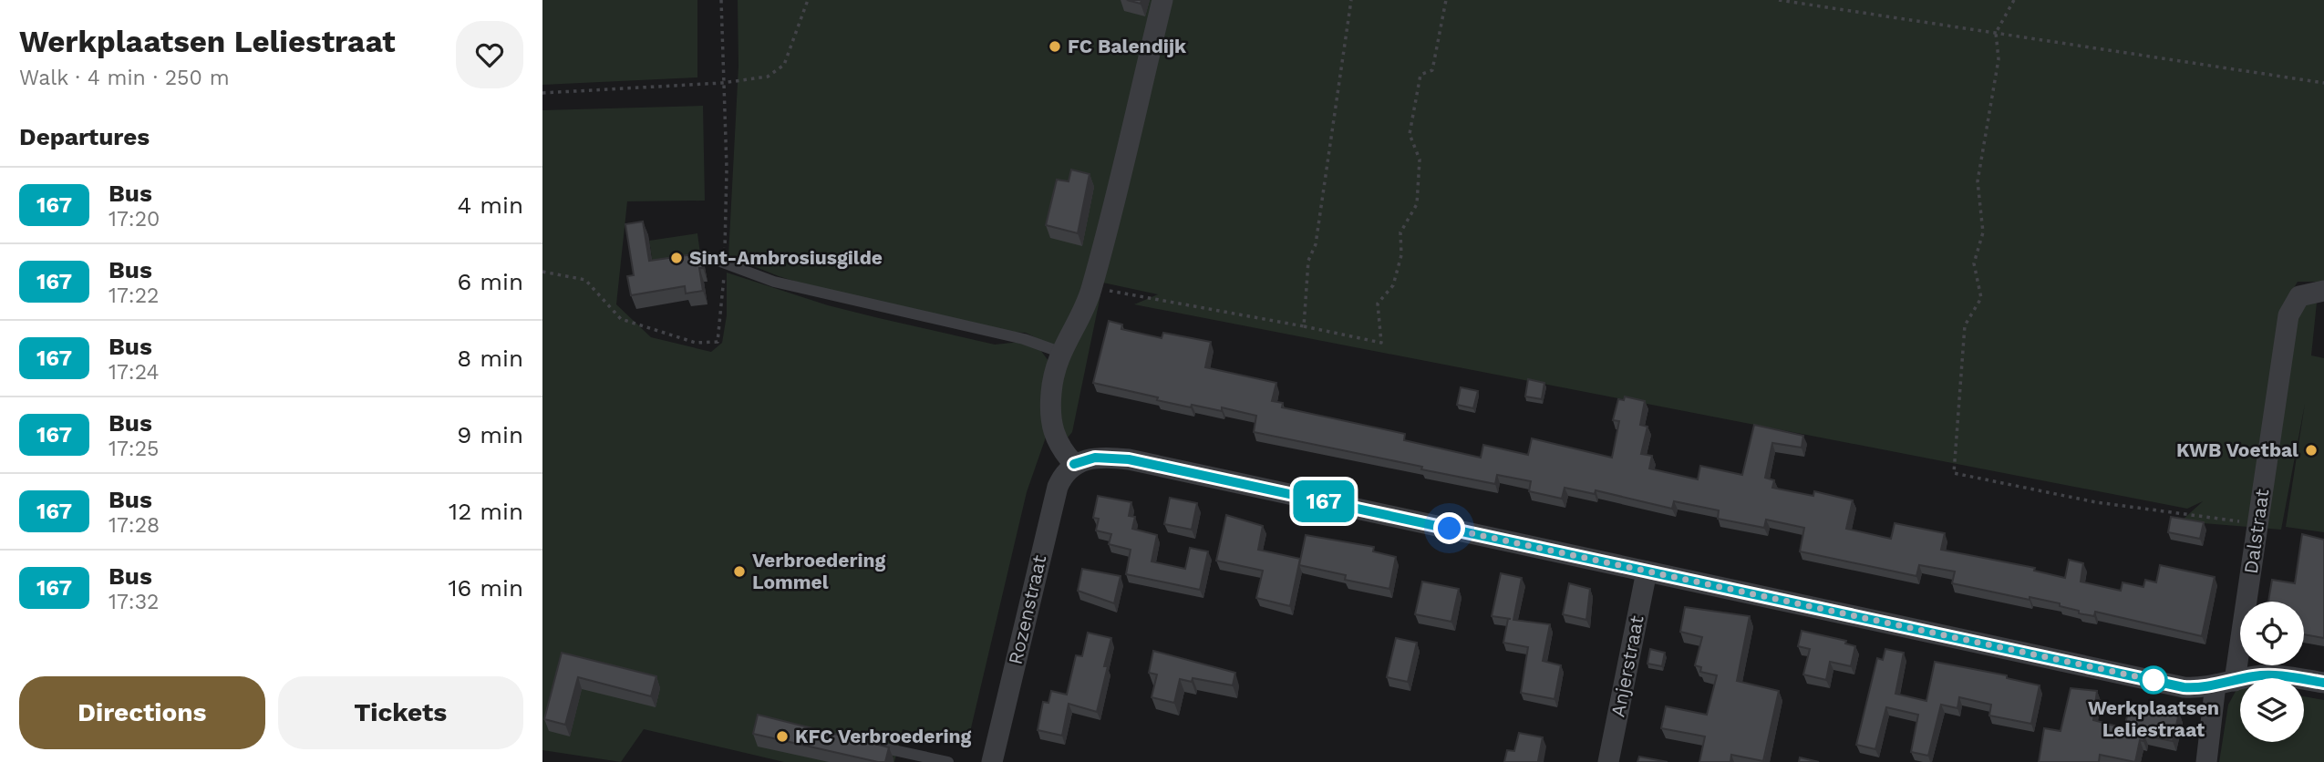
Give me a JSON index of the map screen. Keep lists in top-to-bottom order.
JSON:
{
  "streets": {
    "street": ["Dalstraat", "Rozenstraat", "Anjerstraat"]
  },
  "places": [
    "FC Balendijk",
    "Sint-Ambrosiusgilde",
    "KWB Voetbal",
    "Verbroedering Lommel",
    "Werkplaatsen Leliestraat",
    "KFC Verbroedering"
  ],
  "lines": ["bus line 167"],
  "page": {
    "heading": [
      ["Werkplaatsen Leliestraat", "Walk · 4 min · 250 m"],
      "Departures"
    ],
    "on_map": "167",
    "list": [
      {
        "mark": "167",
        "name": "Bus",
        "note": "17:20",
        "value": "4 min"
      },
      {
        "mark": "167",
        "name": "Bus",
        "note": "17:22",
        "value": "6 min"
      },
      {
        "mark": "167",
        "name": "Bus",
        "note": "17:24",
        "value": "8 min"
      },
      {
        "mark": "167",
        "name": "Bus",
        "note": "17:25",
        "value": "9 min"
      },
      {
        "mark": "167",
        "name": "Bus",
        "note": "17:28",
        "value": "12 min"
      },
      {
        "mark": "167",
        "name": "Bus",
        "note": "17:32",
        "value": "16 min"
      }
    ],
    "buttons": ["Directions", "Tickets"]
  }
}
